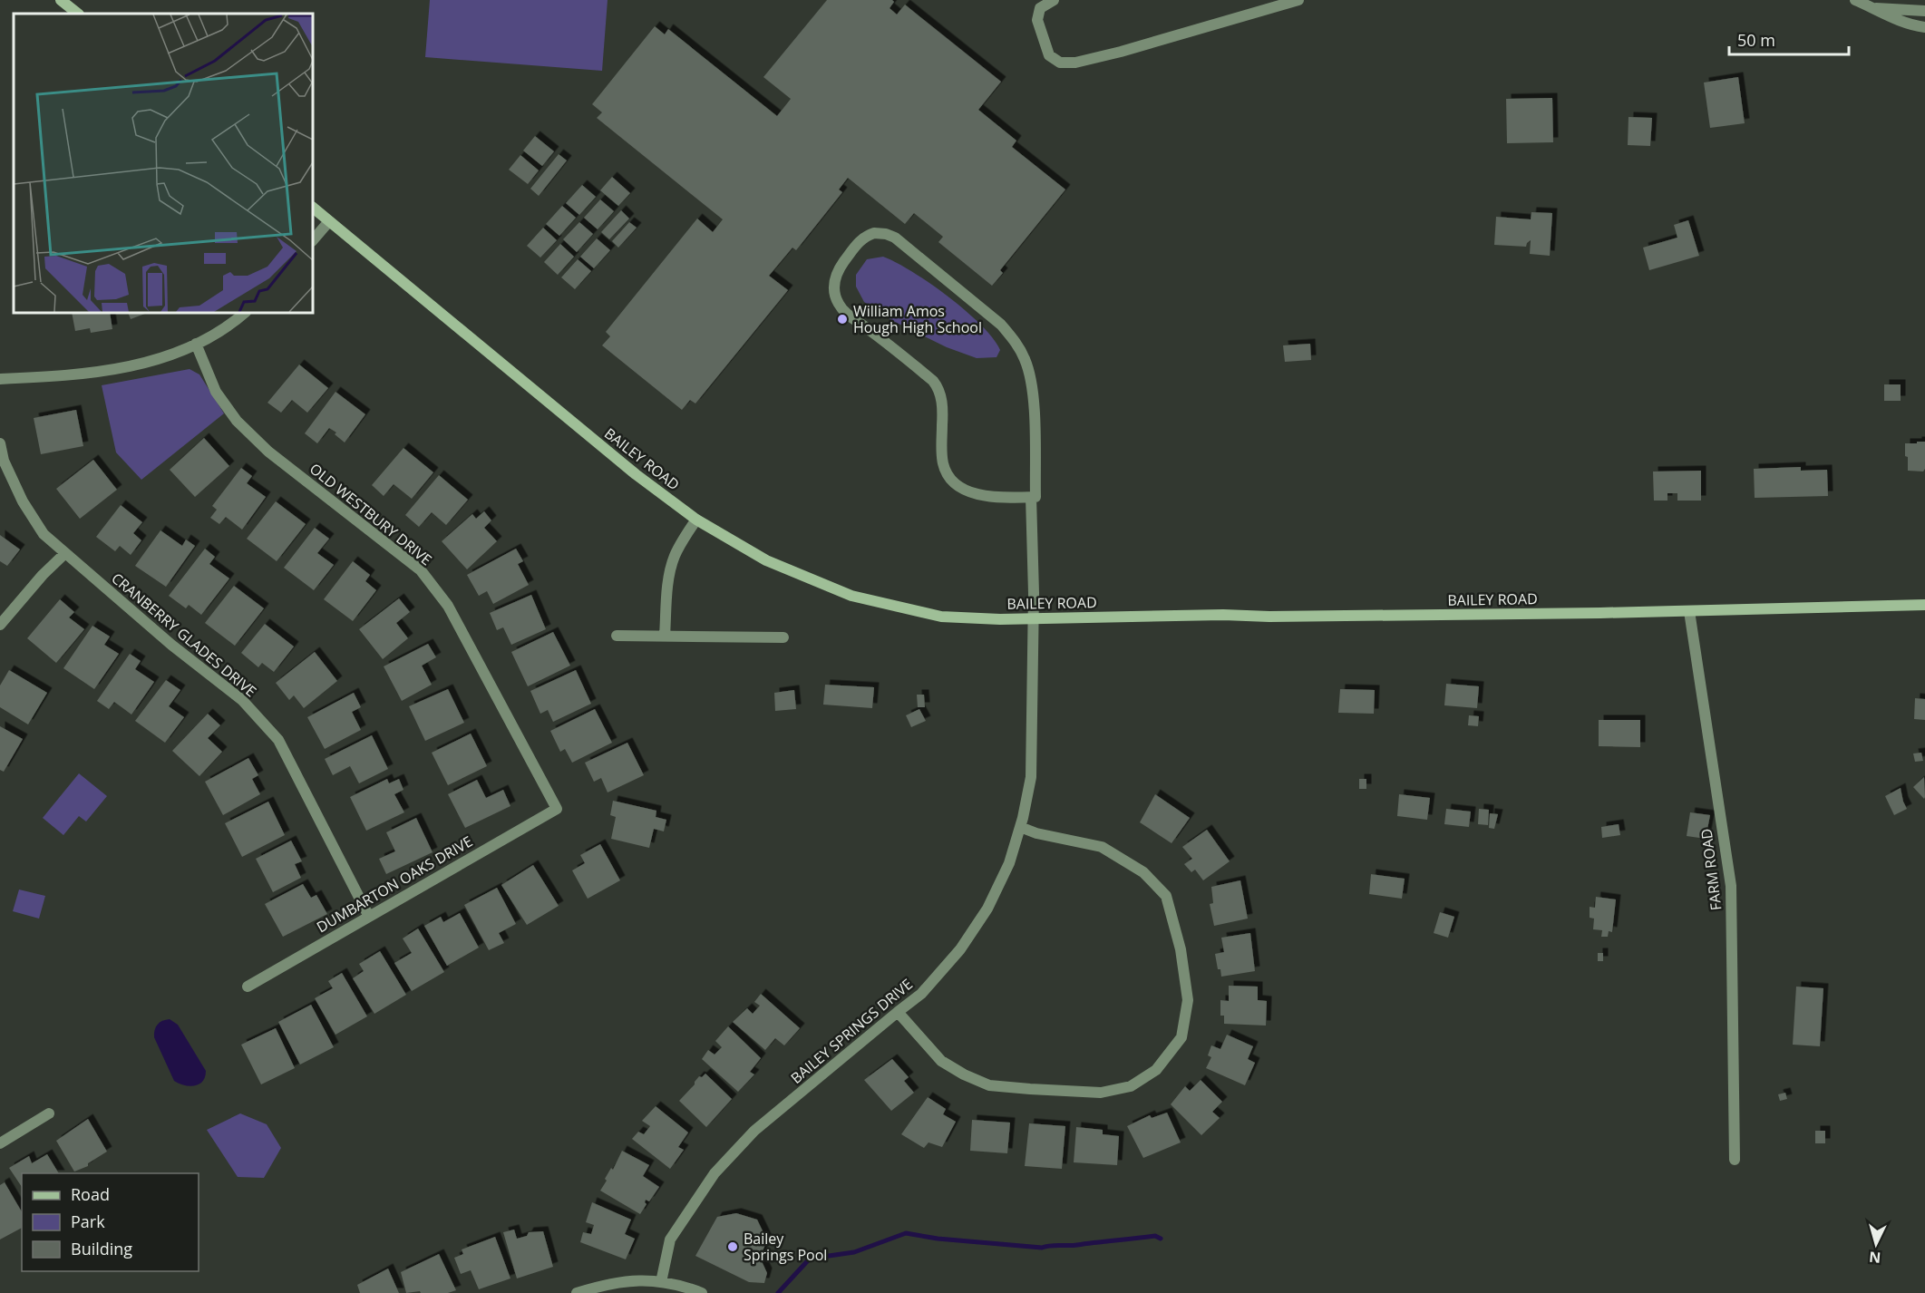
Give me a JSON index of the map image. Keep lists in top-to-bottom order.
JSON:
{
  "streets": {
    "street": [
      "BAILEY ROAD",
      "OLD WESTBURY DRIVE",
      "CRANBERRY GLADES DRIVE",
      "FARM ROAD",
      "DUMBARTON OAKS DRIVE",
      "BAILEY SPRINGS DRIVE"
    ]
  },
  "crossings": [
    ["BAILEY ROAD", "FARM ROAD"],
    ["BAILEY ROAD", "BAILEY SPRINGS DRIVE"],
    ["OLD WESTBURY DRIVE", "DUMBARTON OAKS DRIVE"],
    ["CRANBERRY GLADES DRIVE", "DUMBARTON OAKS DRIVE"]
  ],
  "places": ["William Amos Hough High School", "Bailey Springs Pool"],
  "legend": ["Road", "Park", "Building"],
  "scale_bar": "50 m",
  "north": "bottom"
}
